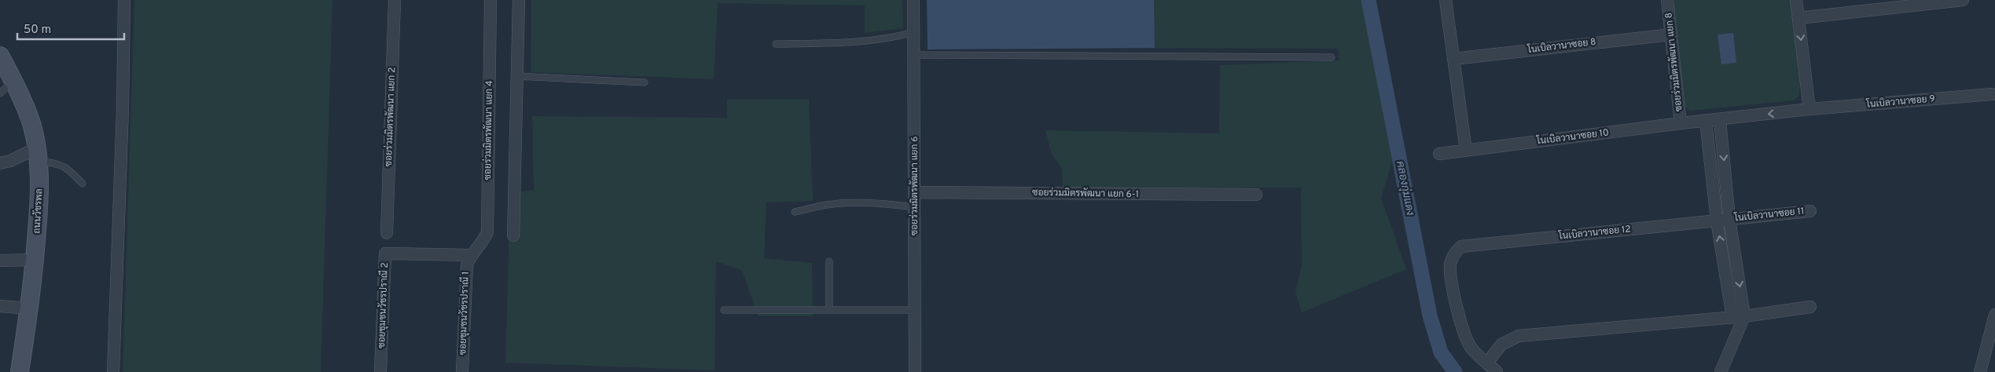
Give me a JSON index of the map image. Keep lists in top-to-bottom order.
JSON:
{
  "streets": {
    "main road": ["ถนนวัชรพล"],
    "street": [
      "โนเบิลวานาซอย 8",
      "ซอยร่วมมิตรพัฒนา แยก 8",
      "โนเบิลวานาซอย 9",
      "ซอยร่วมมิตรพัฒนา แยก 2",
      "ซอยร่วมมิตรพัฒนา แยก 4",
      "โนเบิลวานาซอย 10",
      "ซอยร่วมมิตรพัฒนา แยก 6",
      "ซอยร่วมมิตรพัฒนา แยก 6-1",
      "โนเบิลวานาซอย 11",
      "โนเบิลวานาซอย 12",
      "ซอยชุมชนวัชรปราณี 2",
      "ซอยชุมชนวัชรปราณี 1"
    ]
  },
  "crossings": [
    ["โนเบิลวานาซอย 8", "ซอยร่วมมิตรพัฒนา แยก 8"],
    ["ซอยร่วมมิตรพัฒนา แยก 8", "โนเบิลวานาซอย 10"],
    ["โนเบิลวานาซอย 9", "โนเบิลวานาซอย 10"],
    ["ซอยร่วมมิตรพัฒนา แยก 4", "ซอยชุมชนวัชรปราณี 2"],
    ["ซอยร่วมมิตรพัฒนา แยก 4", "ซอยชุมชนวัชรปราณี 1"],
    ["ซอยร่วมมิตรพัฒนา แยก 6", "ซอยร่วมมิตรพัฒนา แยก 6-1"],
    ["โนเบิลวานาซอย 11", "โนเบิลวานาซอย 12"],
    ["ซอยชุมชนวัชรปราณี 2", "ซอยชุมชนวัชรปราณี 1"]
  ],
  "water": ["คลองกุ่มแดง"],
  "scale_bar": "50 m"
}
